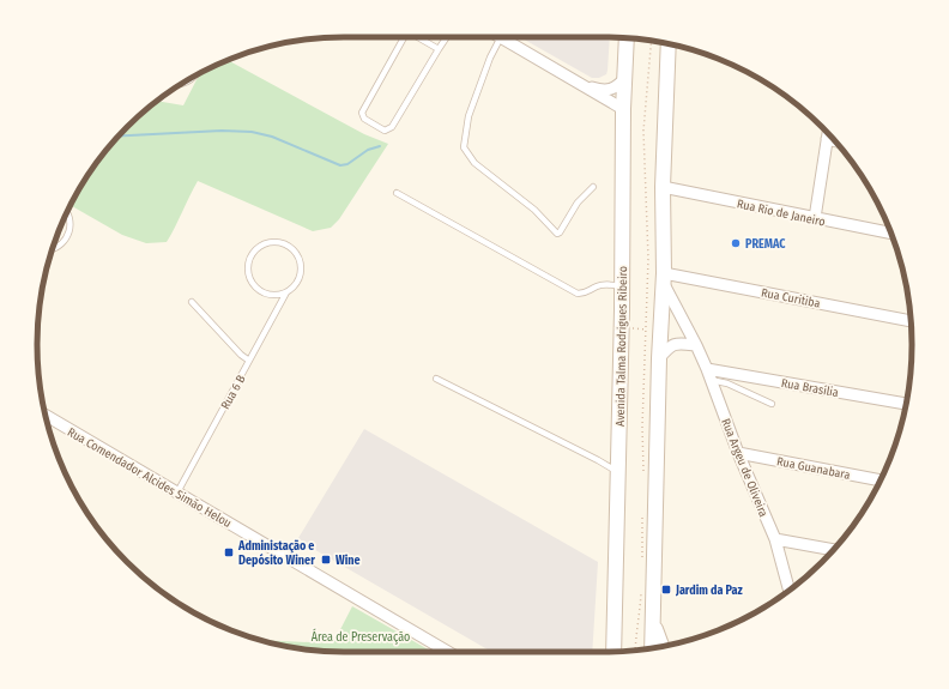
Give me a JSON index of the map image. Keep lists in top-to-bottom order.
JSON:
{
  "streets": {
    "main road": ["Avenida Talma Rodrigues Ribeiro"],
    "street": [
      "Rua Rio de Janeiro",
      "Rua Curitiba",
      "Rua Brasília",
      "Rua Argeu de Oliveira",
      "Rua Guanabara",
      "Rua Comendador Alcides Simão Helou"
    ],
    "lane": ["Rua 6 B"]
  },
  "crossings": [
    ["Rua Curitiba", "Rua Argeu de Oliveira"],
    ["Rua Brasília", "Rua Argeu de Oliveira"],
    ["Rua 6 B", "Rua Comendador Alcides Simão Helou"],
    ["Rua Argeu de Oliveira", "Rua Guanabara"]
  ],
  "parks": ["Área de Preservação"],
  "places": {
    "other": ["PREMAC"],
    "transit": ["Administação e Depósito Winer", "Wine", "Jardim da Paz"]
  }
}
